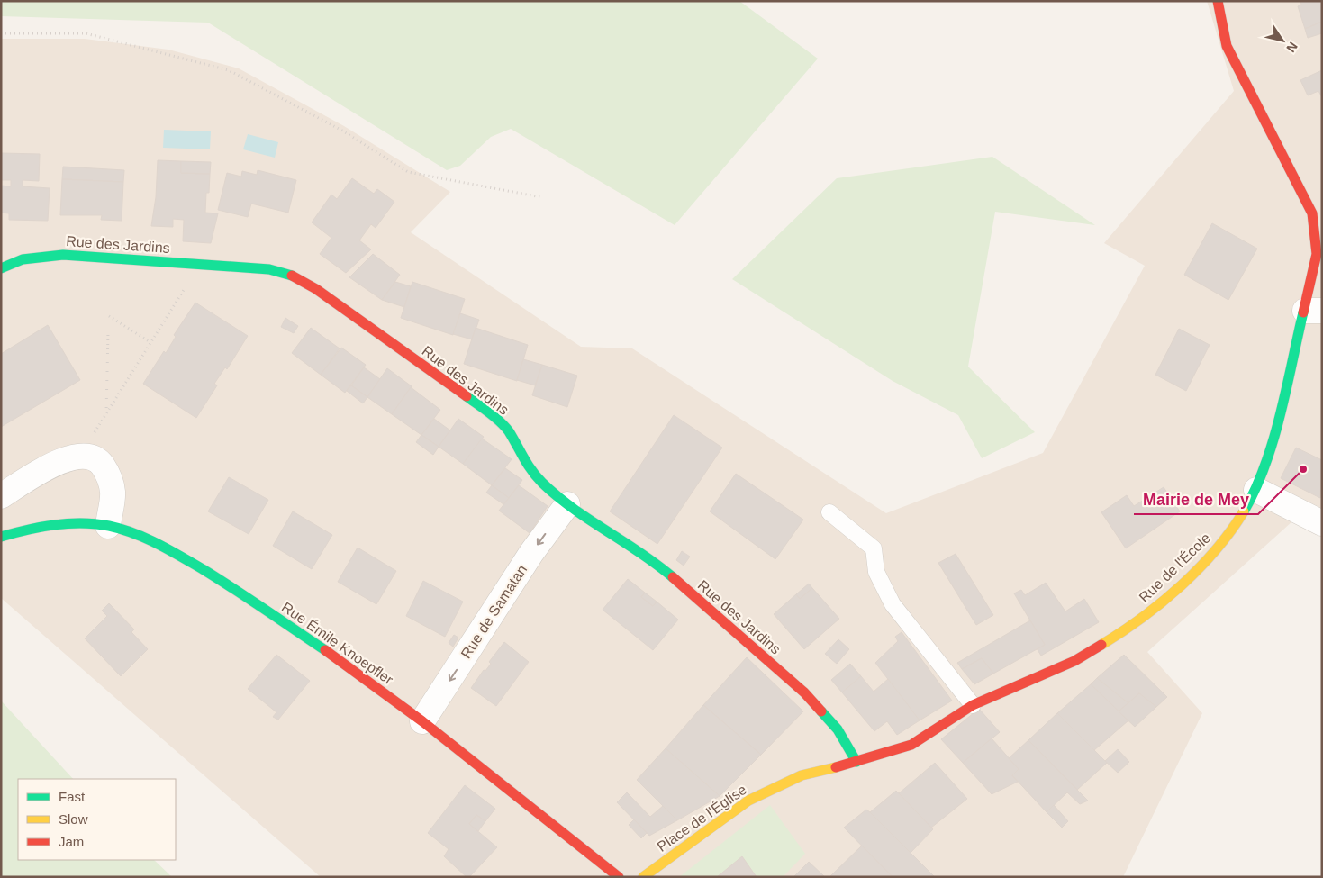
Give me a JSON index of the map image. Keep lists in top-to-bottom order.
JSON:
{
  "streets": {
    "street": [
      "Rue des Jardins",
      "Rue de l'École",
      "Rue de Samatan",
      "Rue Émile Knoepfler",
      "Place de l'Église"
    ]
  },
  "crossings": [
    ["Rue des Jardins", "Rue de l'École"],
    ["Rue des Jardins", "Rue de Samatan"],
    ["Rue des Jardins", "Place de l'Église"],
    ["Rue de l'École", "Place de l'Église"],
    ["Rue de Samatan", "Rue Émile Knoepfler"]
  ],
  "one_way": ["Rue de Samatan"],
  "places": ["Mairie de Mey"],
  "legend": ["Fast", "Slow", "Jam"],
  "north": "bottom right"
}
